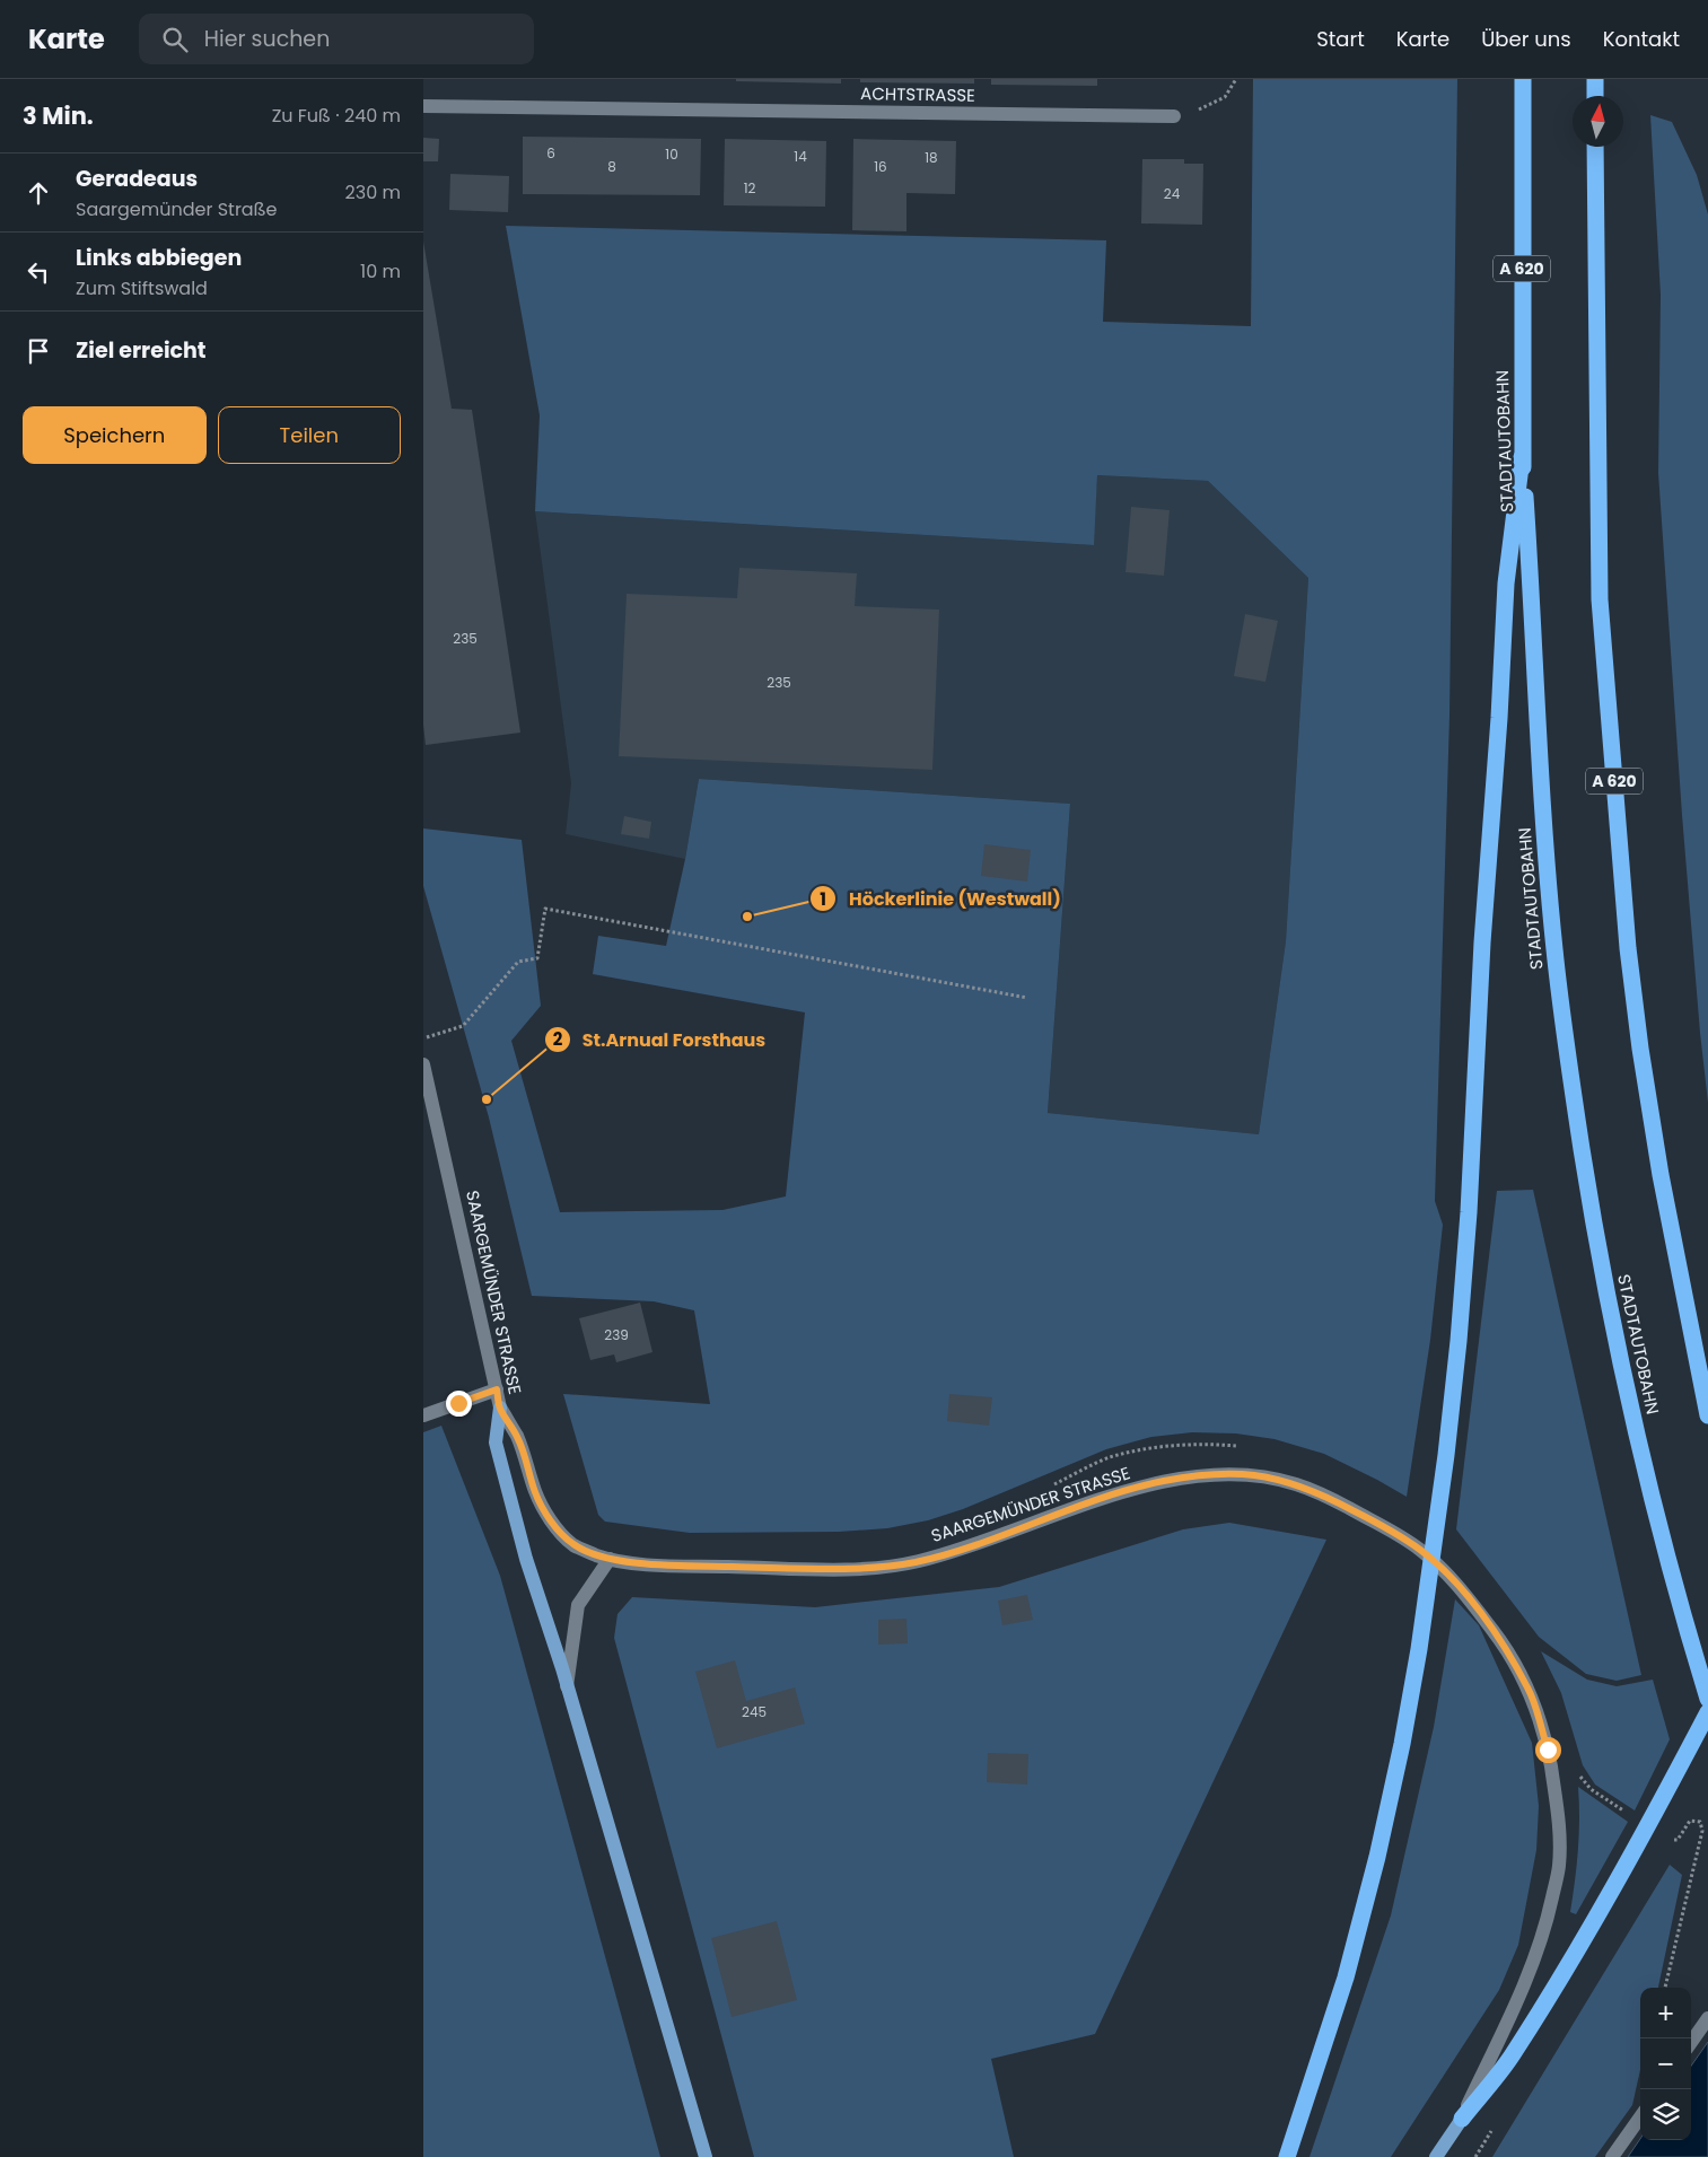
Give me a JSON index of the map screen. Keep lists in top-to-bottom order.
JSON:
{
  "streets": {
    "highway": ["A 620", "STADTAUTOBAHN"],
    "main road": ["SAARGEMÜNDER STRASSE"],
    "street": ["ACHTSTRASSE"]
  },
  "places": ["Höckerlinie (Westwall)", "St.Arnual Forsthaus"],
  "house_numbers": [
    "6",
    "10",
    "14",
    "18",
    "8",
    "16",
    "12",
    "24",
    "235",
    "235",
    "239",
    "245"
  ],
  "north": "top",
  "page": {
    "header": "Karte",
    "search": "Hier suchen",
    "nav": [
      "Start",
      "Karte",
      "Über uns",
      "Kontakt"
    ],
    "heading": ["3 Min.", "Zu Fuß · 240 m"],
    "list": [
      ["Geradeaus", "Saargemünder Straße", "230 m"],
      ["Links abbiegen", "Zum Stiftswald", "10 m"],
      "Ziel erreicht"
    ],
    "buttons": ["Speichern", "Teilen"],
    "map_buttons": ["+", "−"]
  }
}
